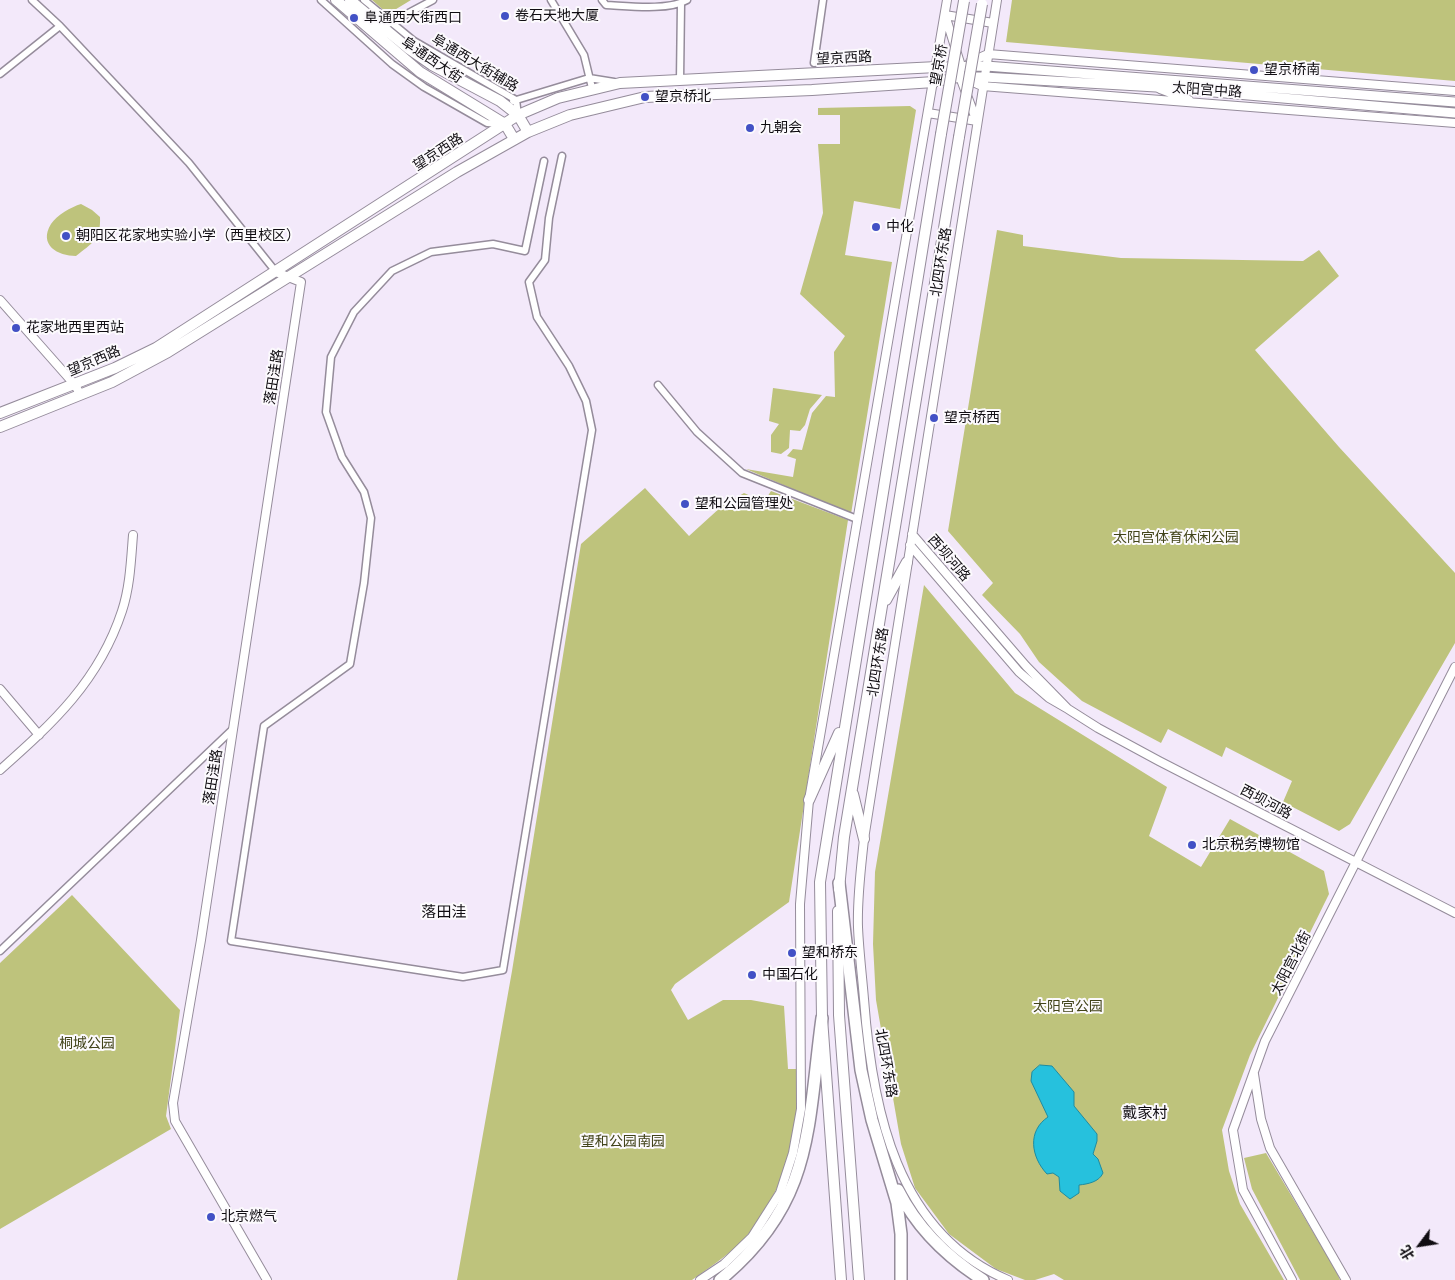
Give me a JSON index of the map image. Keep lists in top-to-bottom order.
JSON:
{
  "streets": {
    "main road": [
      "望京西路",
      "阜通西大街",
      "望京桥",
      "太阳宫中路",
      "北四环东路"
    ],
    "street": [
      "阜通西大街辅路",
      "落田洼路",
      "西坝河路",
      "太阳宫北街"
    ]
  },
  "crossings": [
    ["望京西路", "阜通西大街"],
    ["望京西路", "阜通西大街辅路"],
    ["望京西路", "太阳宫中路"],
    ["望京西路", "落田洼路"],
    ["阜通西大街", "阜通西大街辅路"],
    ["望京桥", "北四环东路"],
    ["太阳宫中路", "北四环东路"],
    ["北四环东路", "西坝河路"],
    ["西坝河路", "太阳宫北街"]
  ],
  "districts": ["落田洼", "戴家村"],
  "parks": [
    "太阳宫体育休闲公园",
    "太阳宫公园",
    "桐城公园",
    "望和公园南园"
  ],
  "places": [
    "卷石天地大厦",
    "阜通西大街西口",
    "望京桥南",
    "望京桥北",
    "九朝会",
    "中化",
    "朝阳区花家地实验小学（西里校区）",
    "花家地西里西站",
    "望京桥西",
    "望和公园管理处",
    "北京税务博物馆",
    "望和桥东",
    "中国石化",
    "北京燃气"
  ],
  "north": "bottom left"
}
